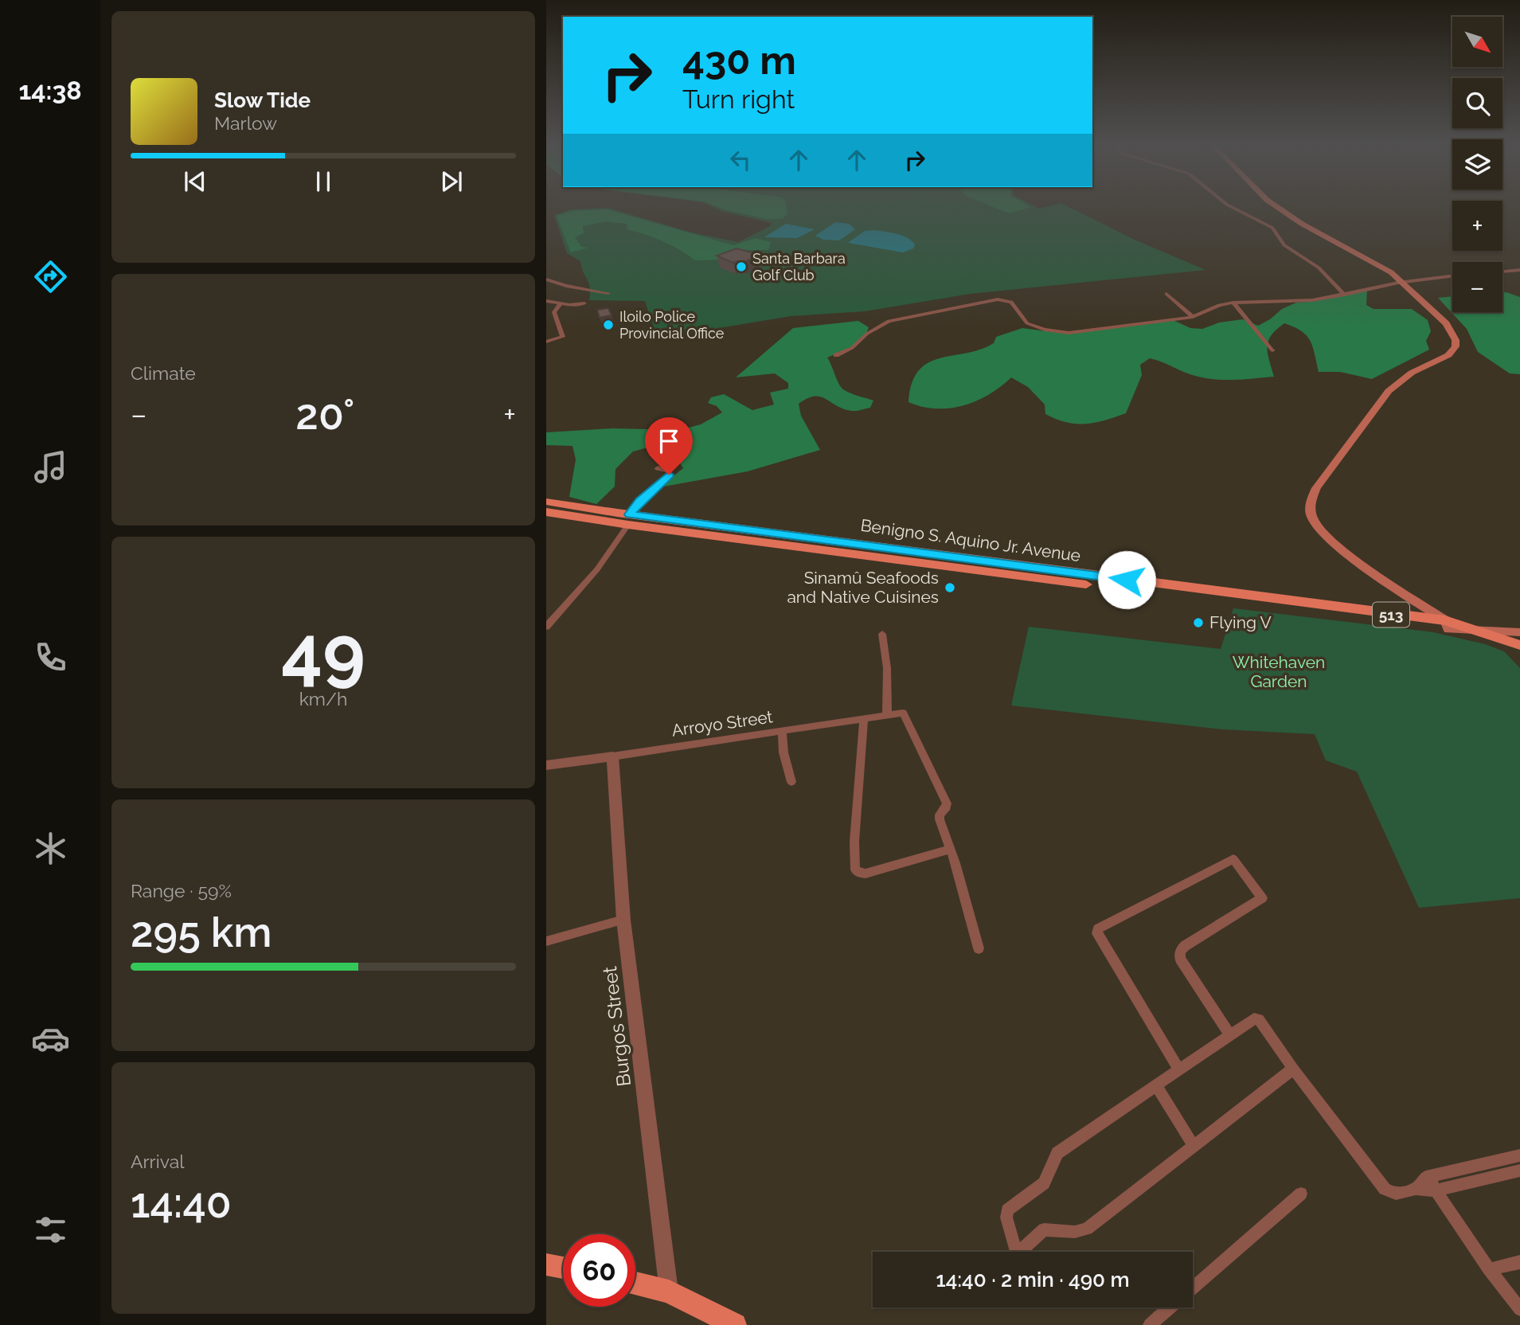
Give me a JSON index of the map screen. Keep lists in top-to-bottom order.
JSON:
{
  "streets": {
    "main road": ["Benigno S. Aquino Jr. Avenue", "513"],
    "street": ["Arroyo Street", "Burgos Street"]
  },
  "crossings": [
    ["Arroyo Street", "Burgos Street"]
  ],
  "parks": ["Whitehaven Garden"],
  "places": [
    "Santa Barbara Golf Club",
    "Iloilo Police Provincial Office",
    "Sinamû Seafoods and Native Cuisines",
    "Flying V"
  ],
  "north": "bottom right",
  "page": {
    "tabs": "14:38",
    "map_buttons": ["+", "−"],
    "turn": ["430 m", "Turn right"],
    "song": ["Slow Tide", "Marlow"],
    "tile": [
      "Climate",
      ["49", "km/h"],
      ["Range · 59%", "295 km"],
      ["Arrival", "14:40"]
    ],
    "heat": ["−", "20°", "+"],
    "limit": "60",
    "trip": "14:40 · 2 min · 490 m"
  }
}
